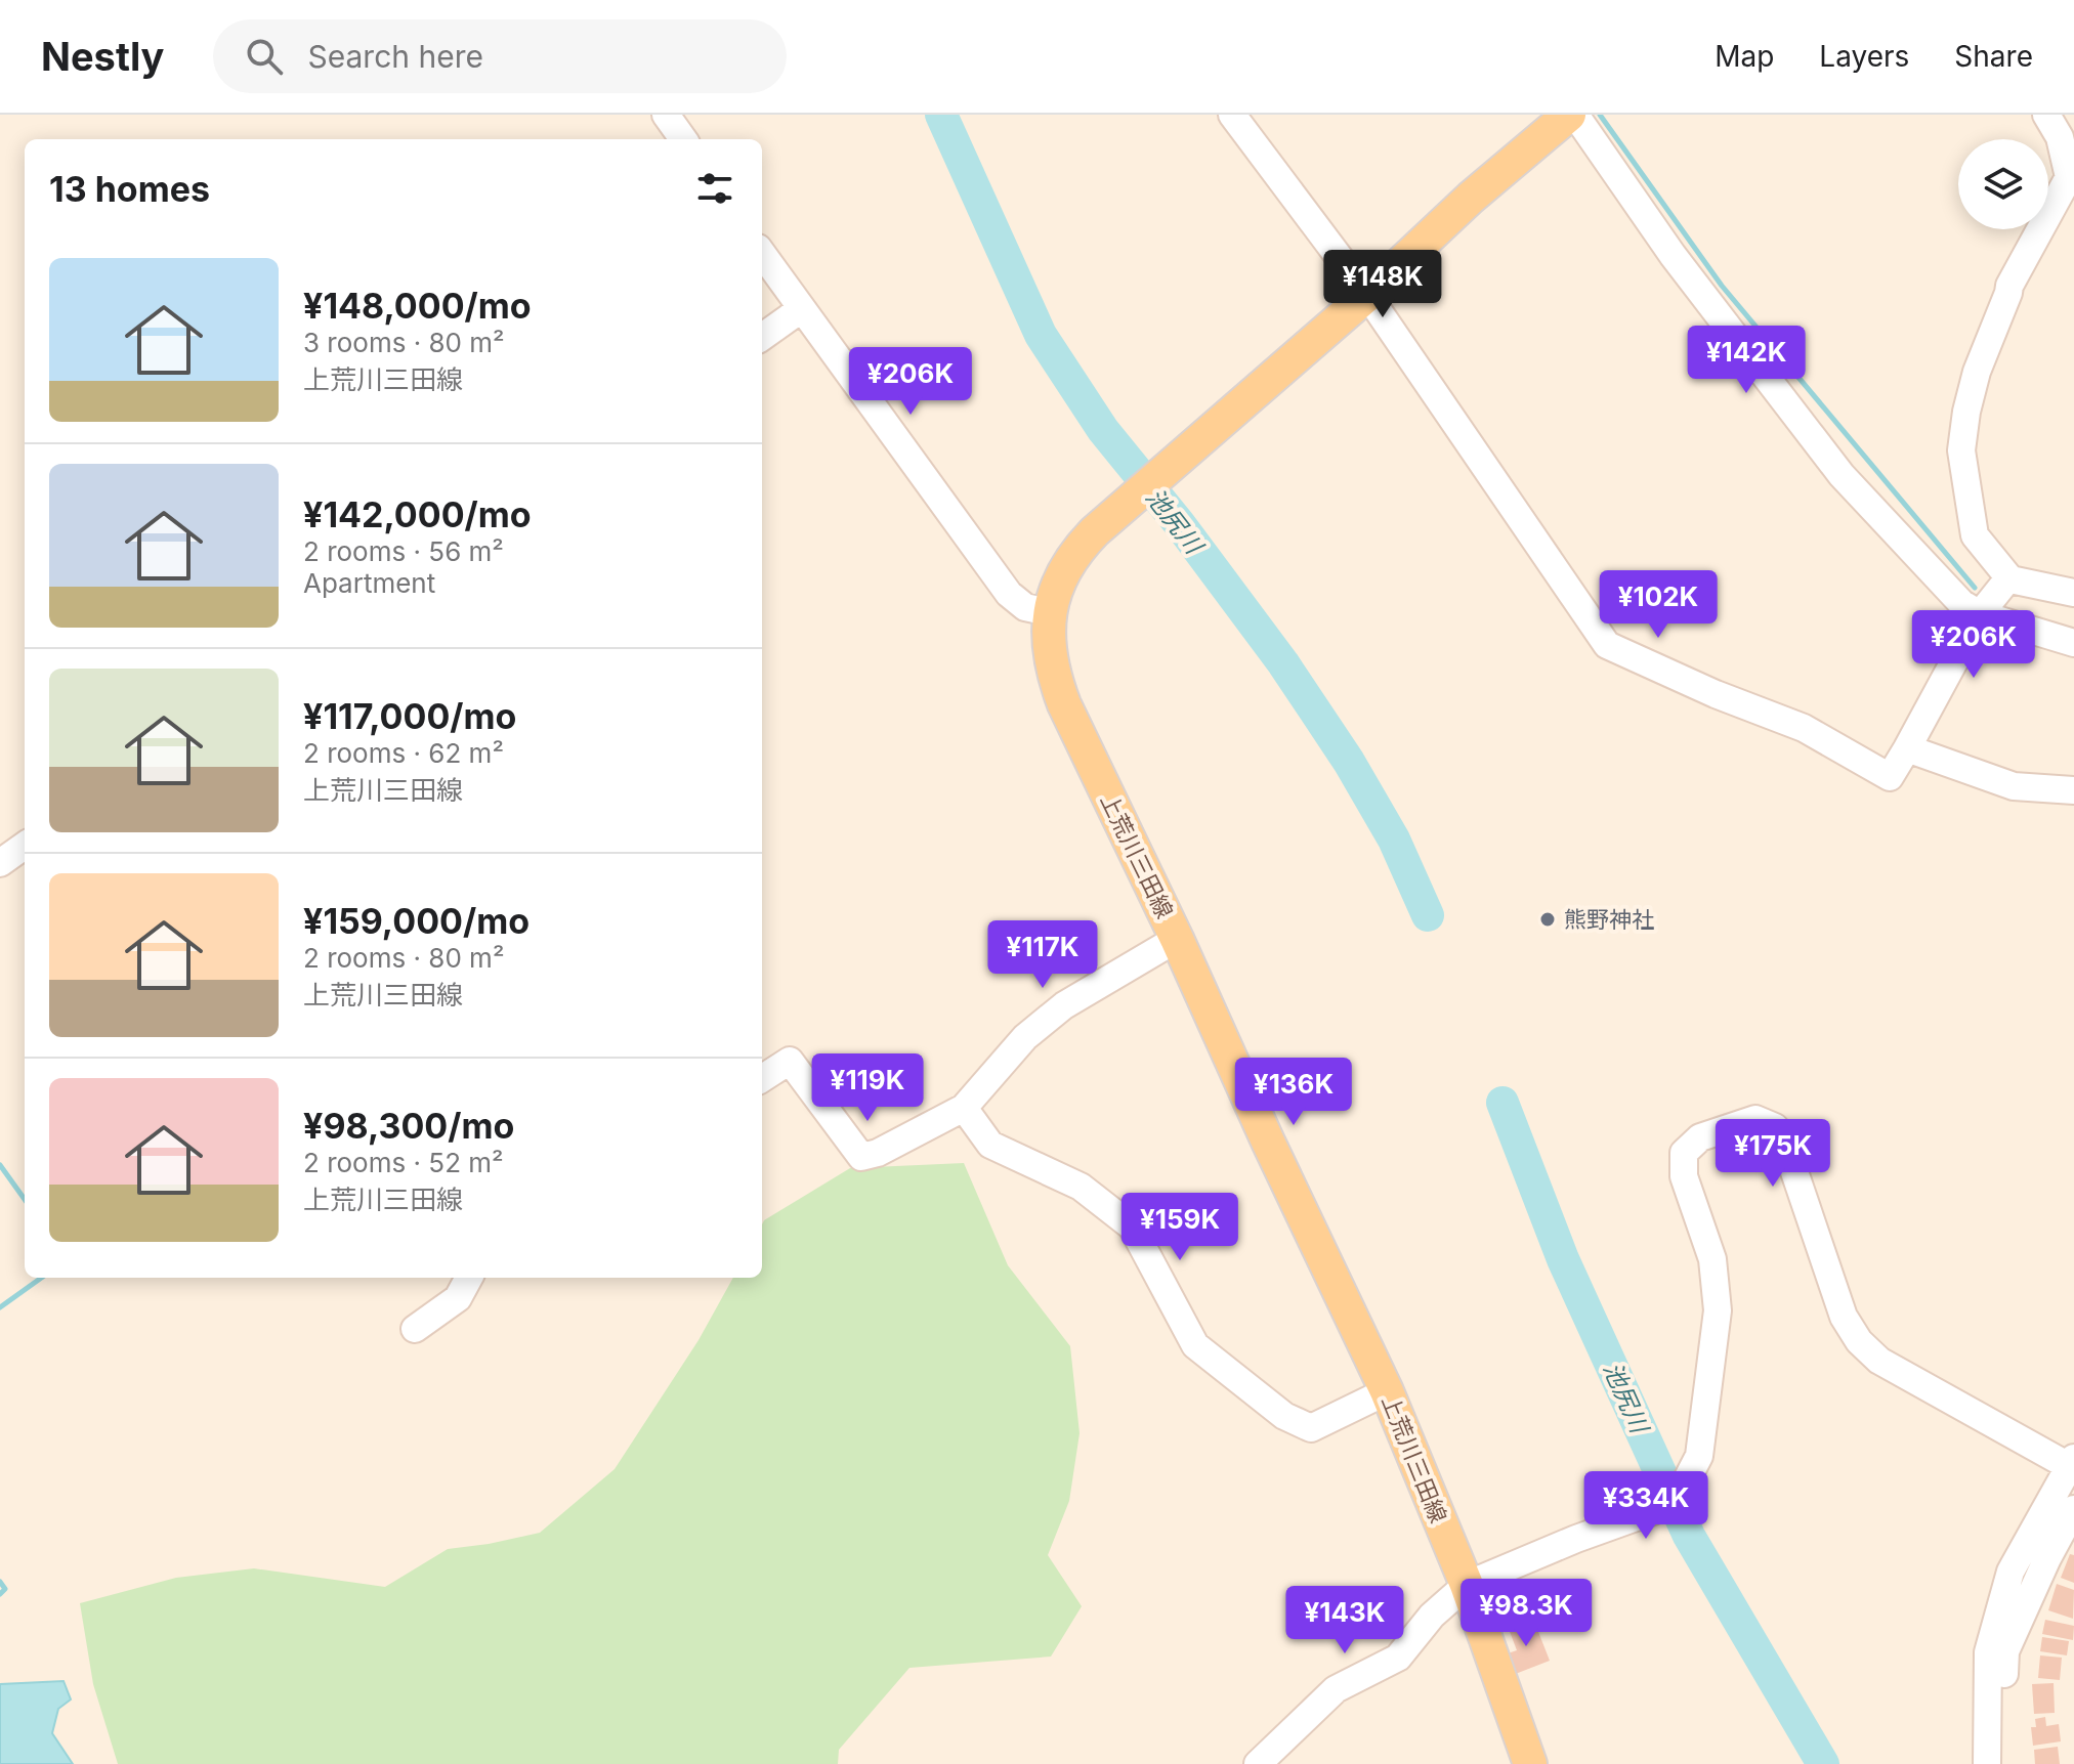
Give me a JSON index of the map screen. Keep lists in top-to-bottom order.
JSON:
{
  "streets": {
    "main road": ["上荒川三田線"]
  },
  "water": ["池尻川"],
  "places": ["熊野神社"],
  "page": {
    "header": "Nestly",
    "search": "Search here",
    "nav": ["Map", "Layers", "Share"],
    "heading": "13 homes",
    "list": [
      {
        "name": "¥148,000/mo",
        "note": "3 rooms · 80 m² · 上荒川三田線"
      },
      {
        "name": "¥142,000/mo",
        "note": "2 rooms · 56 m² · Apartment"
      },
      {
        "name": "¥117,000/mo",
        "note": "2 rooms · 62 m² · 上荒川三田線"
      },
      {
        "name": "¥159,000/mo",
        "note": "2 rooms · 80 m² · 上荒川三田線"
      },
      {
        "name": "¥98,300/mo",
        "note": "2 rooms · 52 m² · 上荒川三田線"
      }
    ],
    "price": [
      "¥148K",
      "¥142K",
      "¥206K",
      "¥102K",
      "¥206K",
      "¥117K",
      "¥119K",
      "¥136K",
      "¥175K",
      "¥159K",
      "¥334K",
      "¥98.3K",
      "¥143K"
    ]
  }
}
